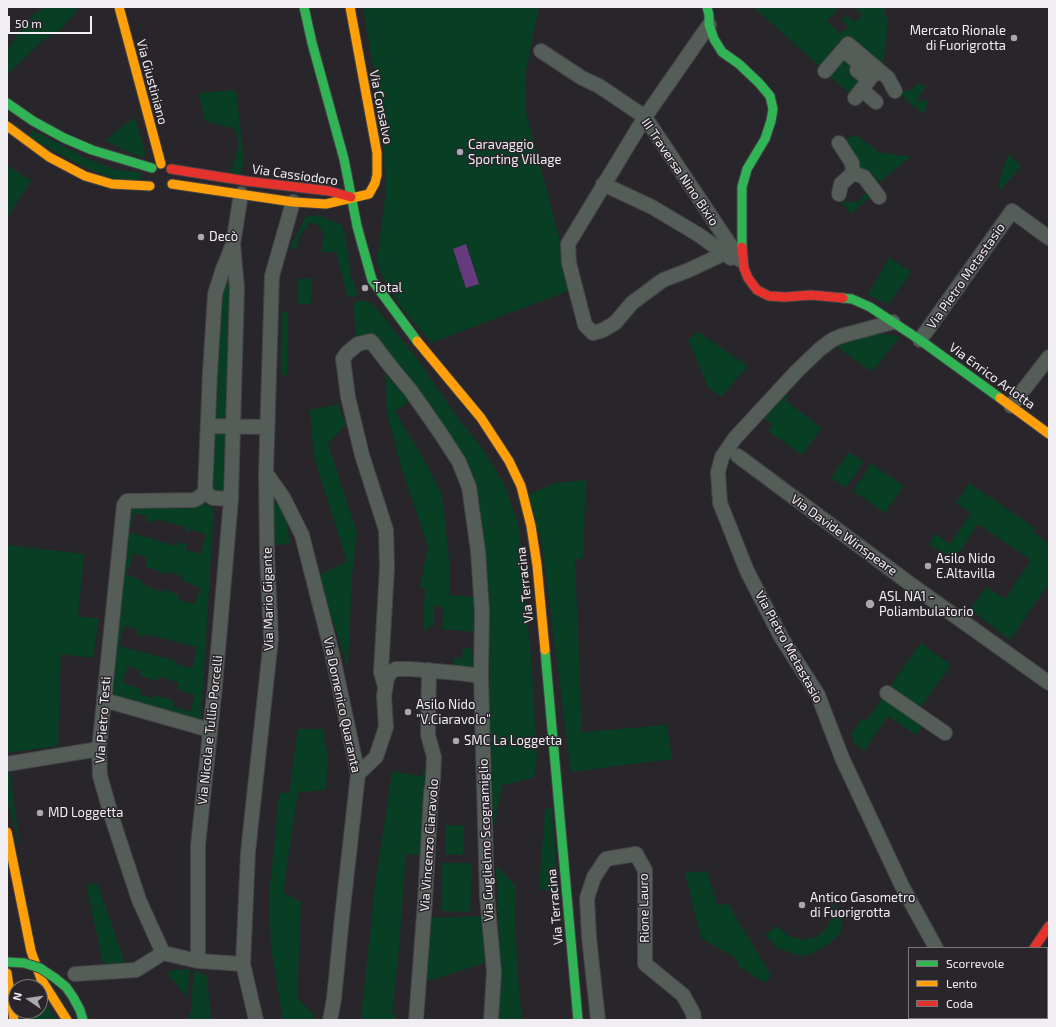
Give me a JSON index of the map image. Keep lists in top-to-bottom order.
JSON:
{
  "streets": {
    "main road": [
      "Via Giustiniano",
      "Via Consalvo",
      "Via Cassiodoro",
      "Via Enrico Arlotta",
      "Via Terracina"
    ],
    "street": [
      "III Traversa Nino Bixio",
      "Via Pietro Metastasio",
      "Via Davide Winspeare",
      "Via Mario Gigante",
      "Via Domenico Quaranta",
      "Via Pietro Testi",
      "Via Nicola e Tullio Porcelli",
      "Via Guglielmo Scognamiglio",
      "Via Vincenzo Ciaravolo",
      "Rione Lauro"
    ]
  },
  "crossings": [
    ["Via Giustiniano", "Via Cassiodoro"],
    ["Via Consalvo", "Via Cassiodoro"],
    ["Via Consalvo", "Via Terracina"],
    ["III Traversa Nino Bixio", "Via Enrico Arlotta"],
    ["Via Cassiodoro", "Via Terracina"],
    ["Via Cassiodoro", "Via Mario Gigante"],
    ["Via Cassiodoro", "Via Nicola e Tullio Porcelli"],
    ["Via Pietro Metastasio", "Via Enrico Arlotta"],
    ["Via Mario Gigante", "Via Domenico Quaranta"],
    ["Via Pietro Testi", "Via Nicola e Tullio Porcelli"]
  ],
  "places": [
    "Mercato Rionale di Fuorigrotta",
    "Caravaggio Sporting Village",
    "Decò",
    "Total",
    "Asilo Nido E.Altavilla",
    "ASL NA1 - Poliambulatorio",
    "Asilo Nido \"V.Ciaravolo\"",
    "SMC La Loggetta",
    "MD Loggetta",
    "Antico Gasometro di Fuorigrotta"
  ],
  "legend": ["Scorrevole", "Lento", "Coda"],
  "scale_bar": "50 m",
  "north": "left"
}
